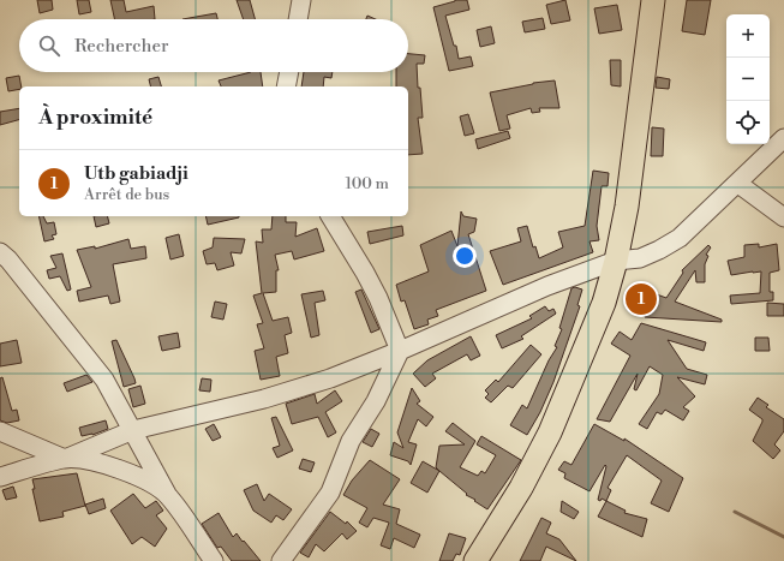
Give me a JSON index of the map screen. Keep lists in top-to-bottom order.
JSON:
{
  "page": {
    "map_buttons": ["+", "−"],
    "search": "Rechercher",
    "heading": "À proximité",
    "list": [
      {
        "mark": "1",
        "name": "Utb gabiadji",
        "note": "Arrêt de bus",
        "value": "100 m"
      }
    ],
    "pins": "1"
  }
}
